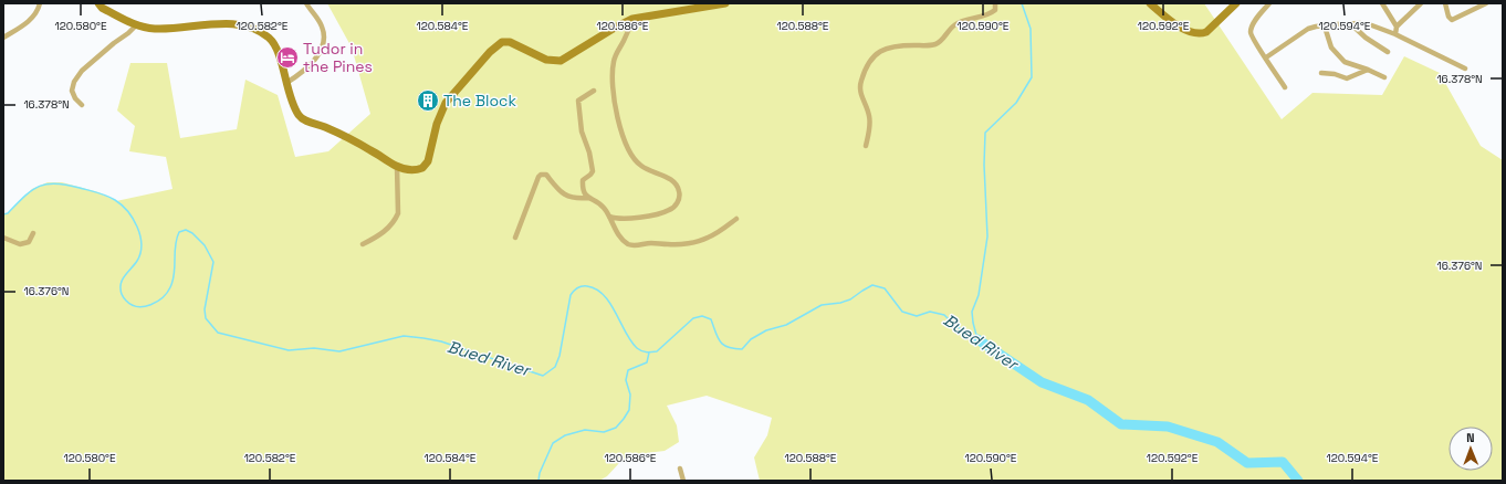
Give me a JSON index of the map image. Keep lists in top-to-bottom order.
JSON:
{
  "water": ["Bued River"],
  "places": {
    "hotel": ["Tudor in the Pines"],
    "building": ["The Block"]
  },
  "north": "top",
  "coordinates": [
    "120.580°E",
    "120.582°E",
    "120.584°E",
    "120.586°E",
    "120.588°E",
    "120.590°E",
    "120.592°E",
    "120.594°E",
    "16.378°N",
    "16.376°N"
  ]
}
